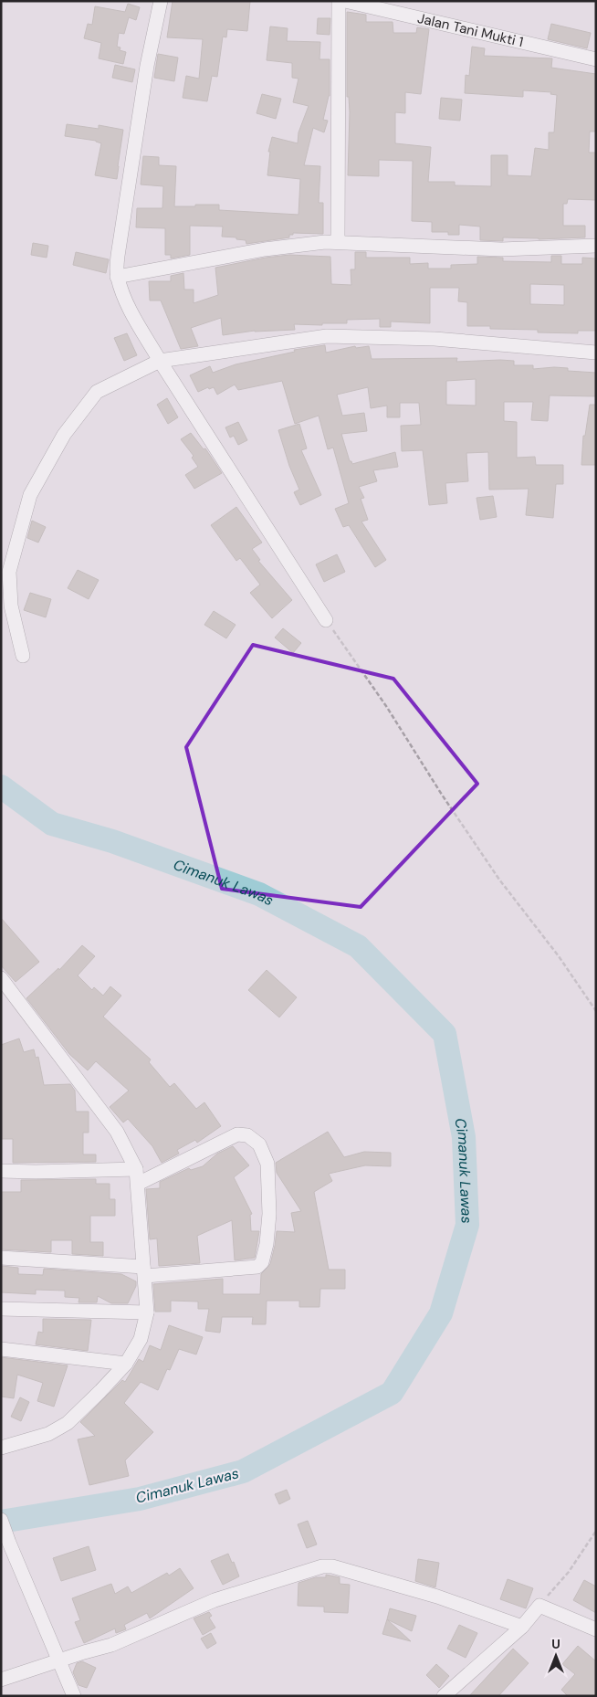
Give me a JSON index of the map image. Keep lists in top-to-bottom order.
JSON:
{
  "streets": {
    "street": ["Jalan Tani Mukti 1"]
  },
  "water": ["Cimanuk Lawas"],
  "north": "top"
}
